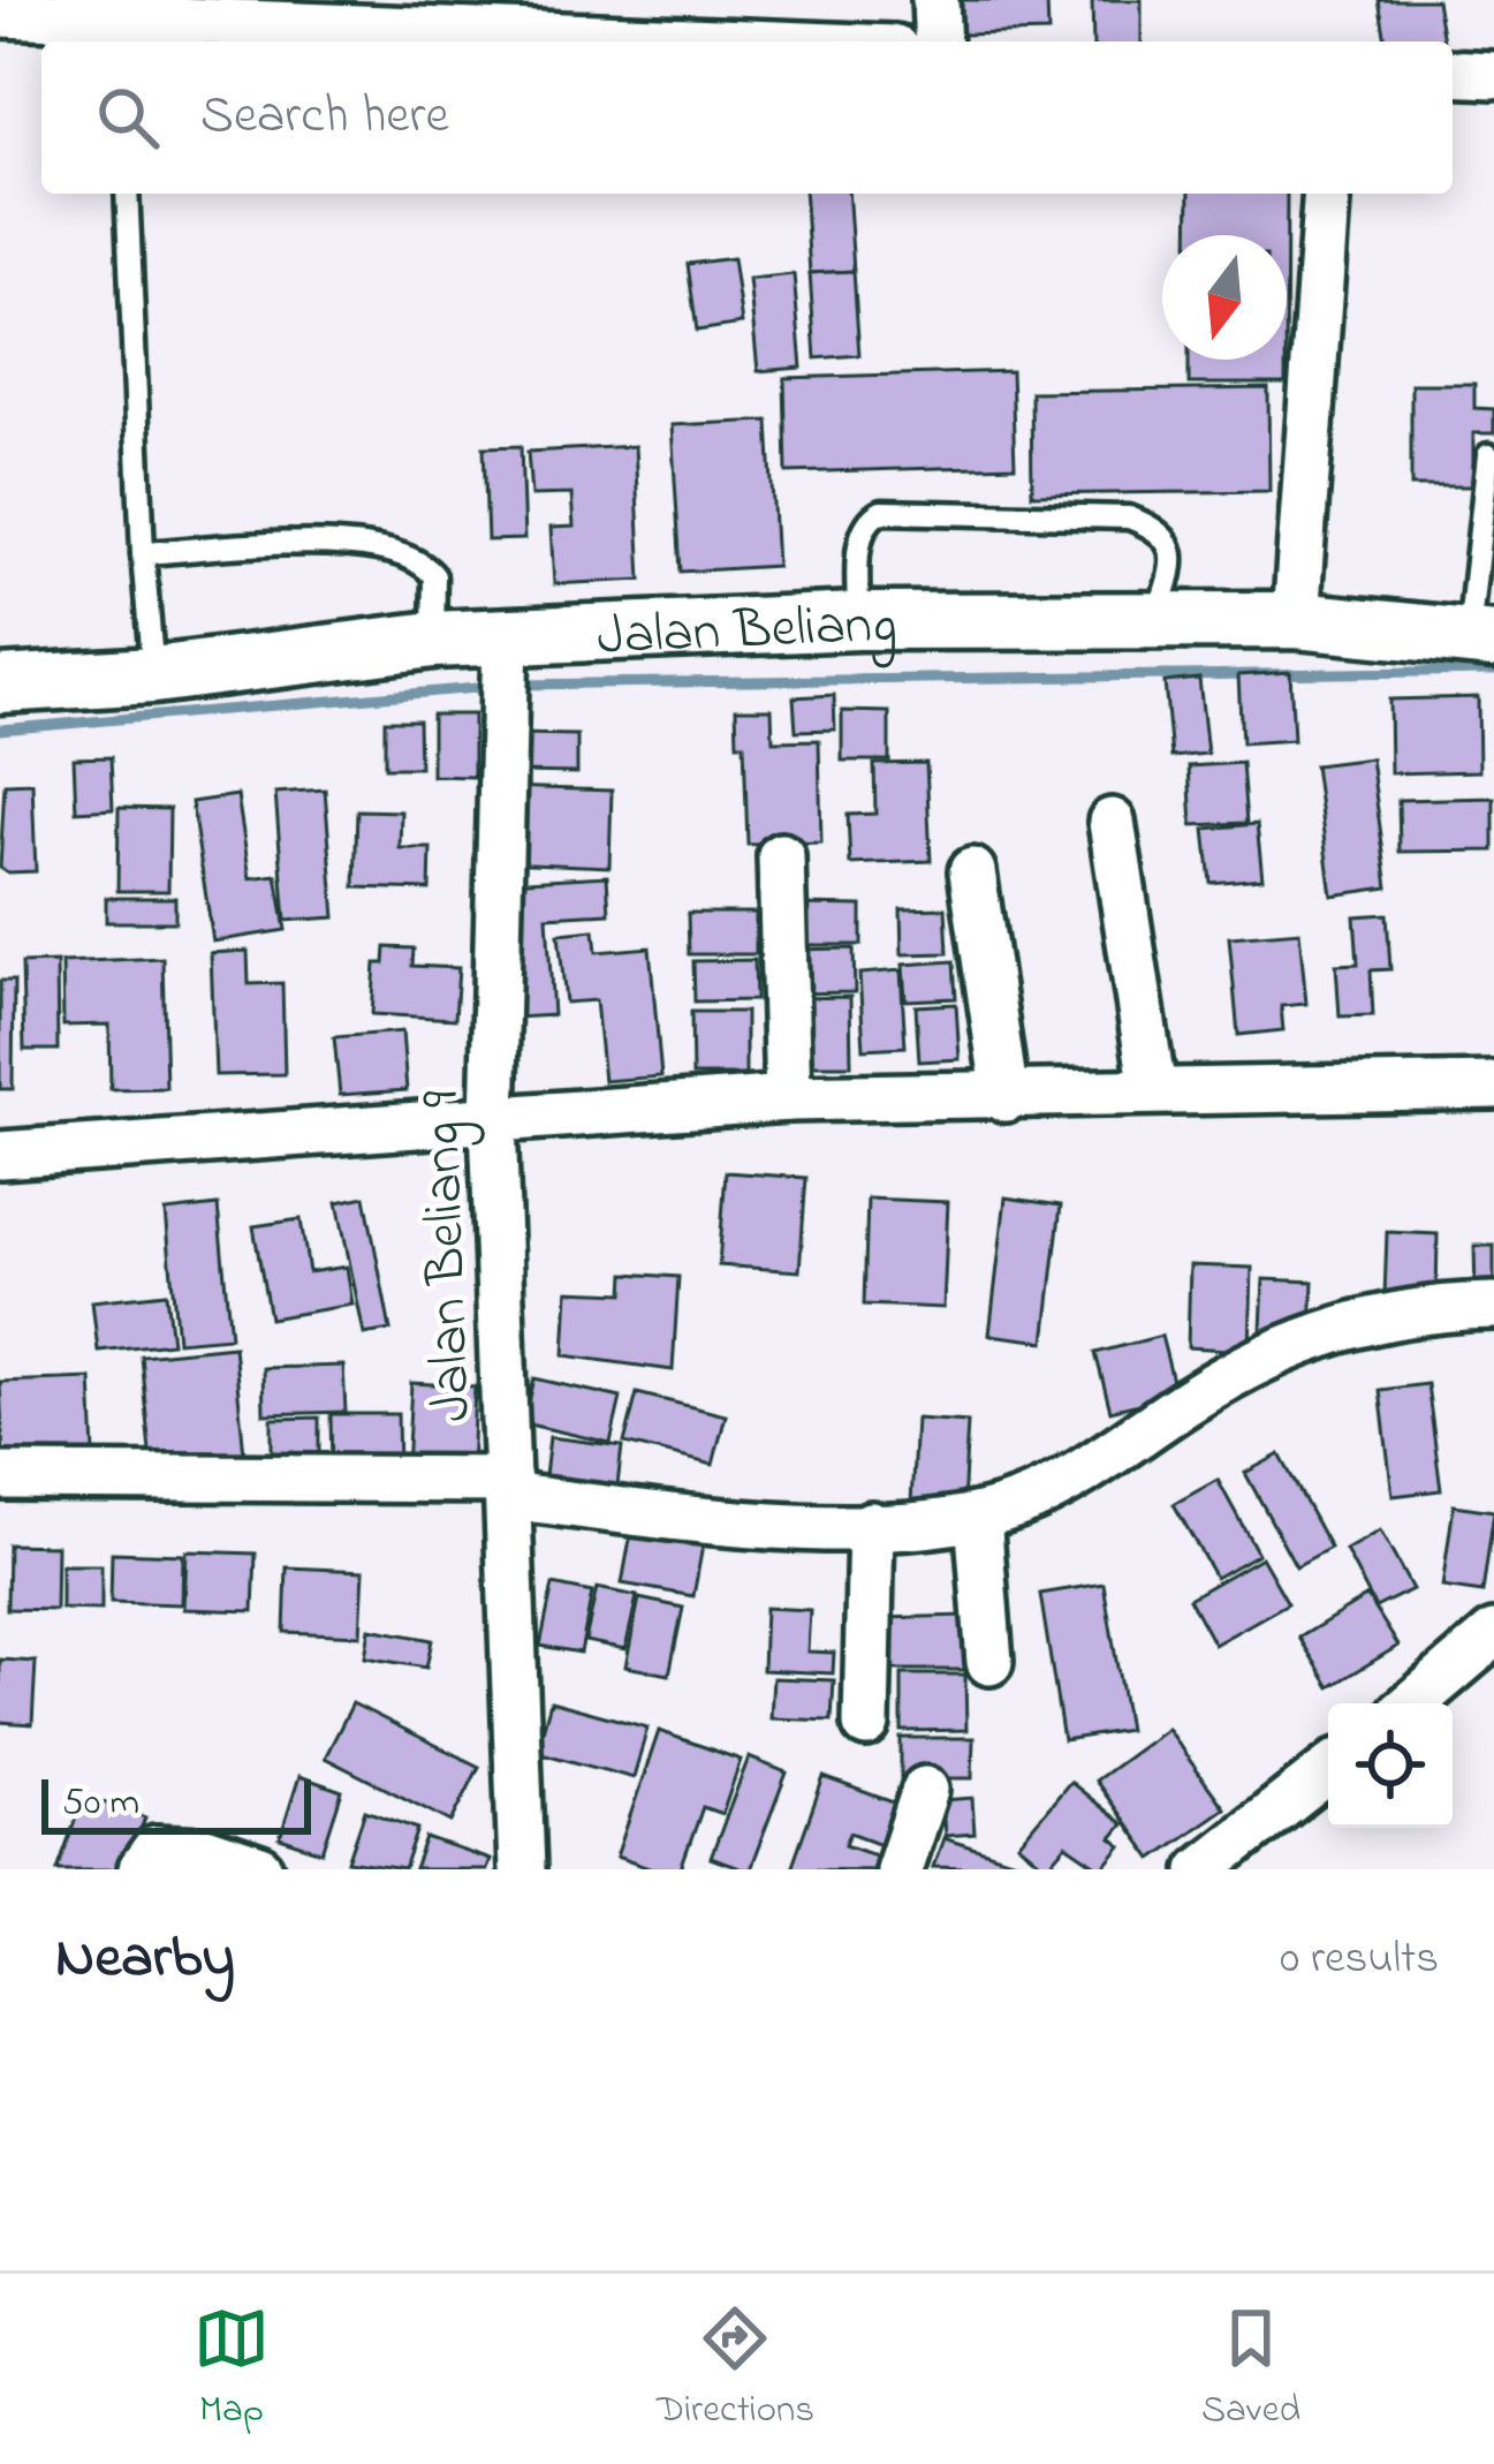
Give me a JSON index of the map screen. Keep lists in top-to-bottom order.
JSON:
{
  "streets": {
    "street": ["Jalan Beliang", "Jalan Beliang 9"]
  },
  "crossings": [
    ["Jalan Beliang", "Jalan Beliang 9"]
  ],
  "scale_bar": "50 m",
  "north": "bottom",
  "page": {
    "search": "Search here",
    "scale": "50 m",
    "heading": ["Nearby", "0 results"],
    "nav": ["Map", "Directions", "Saved"]
  }
}
